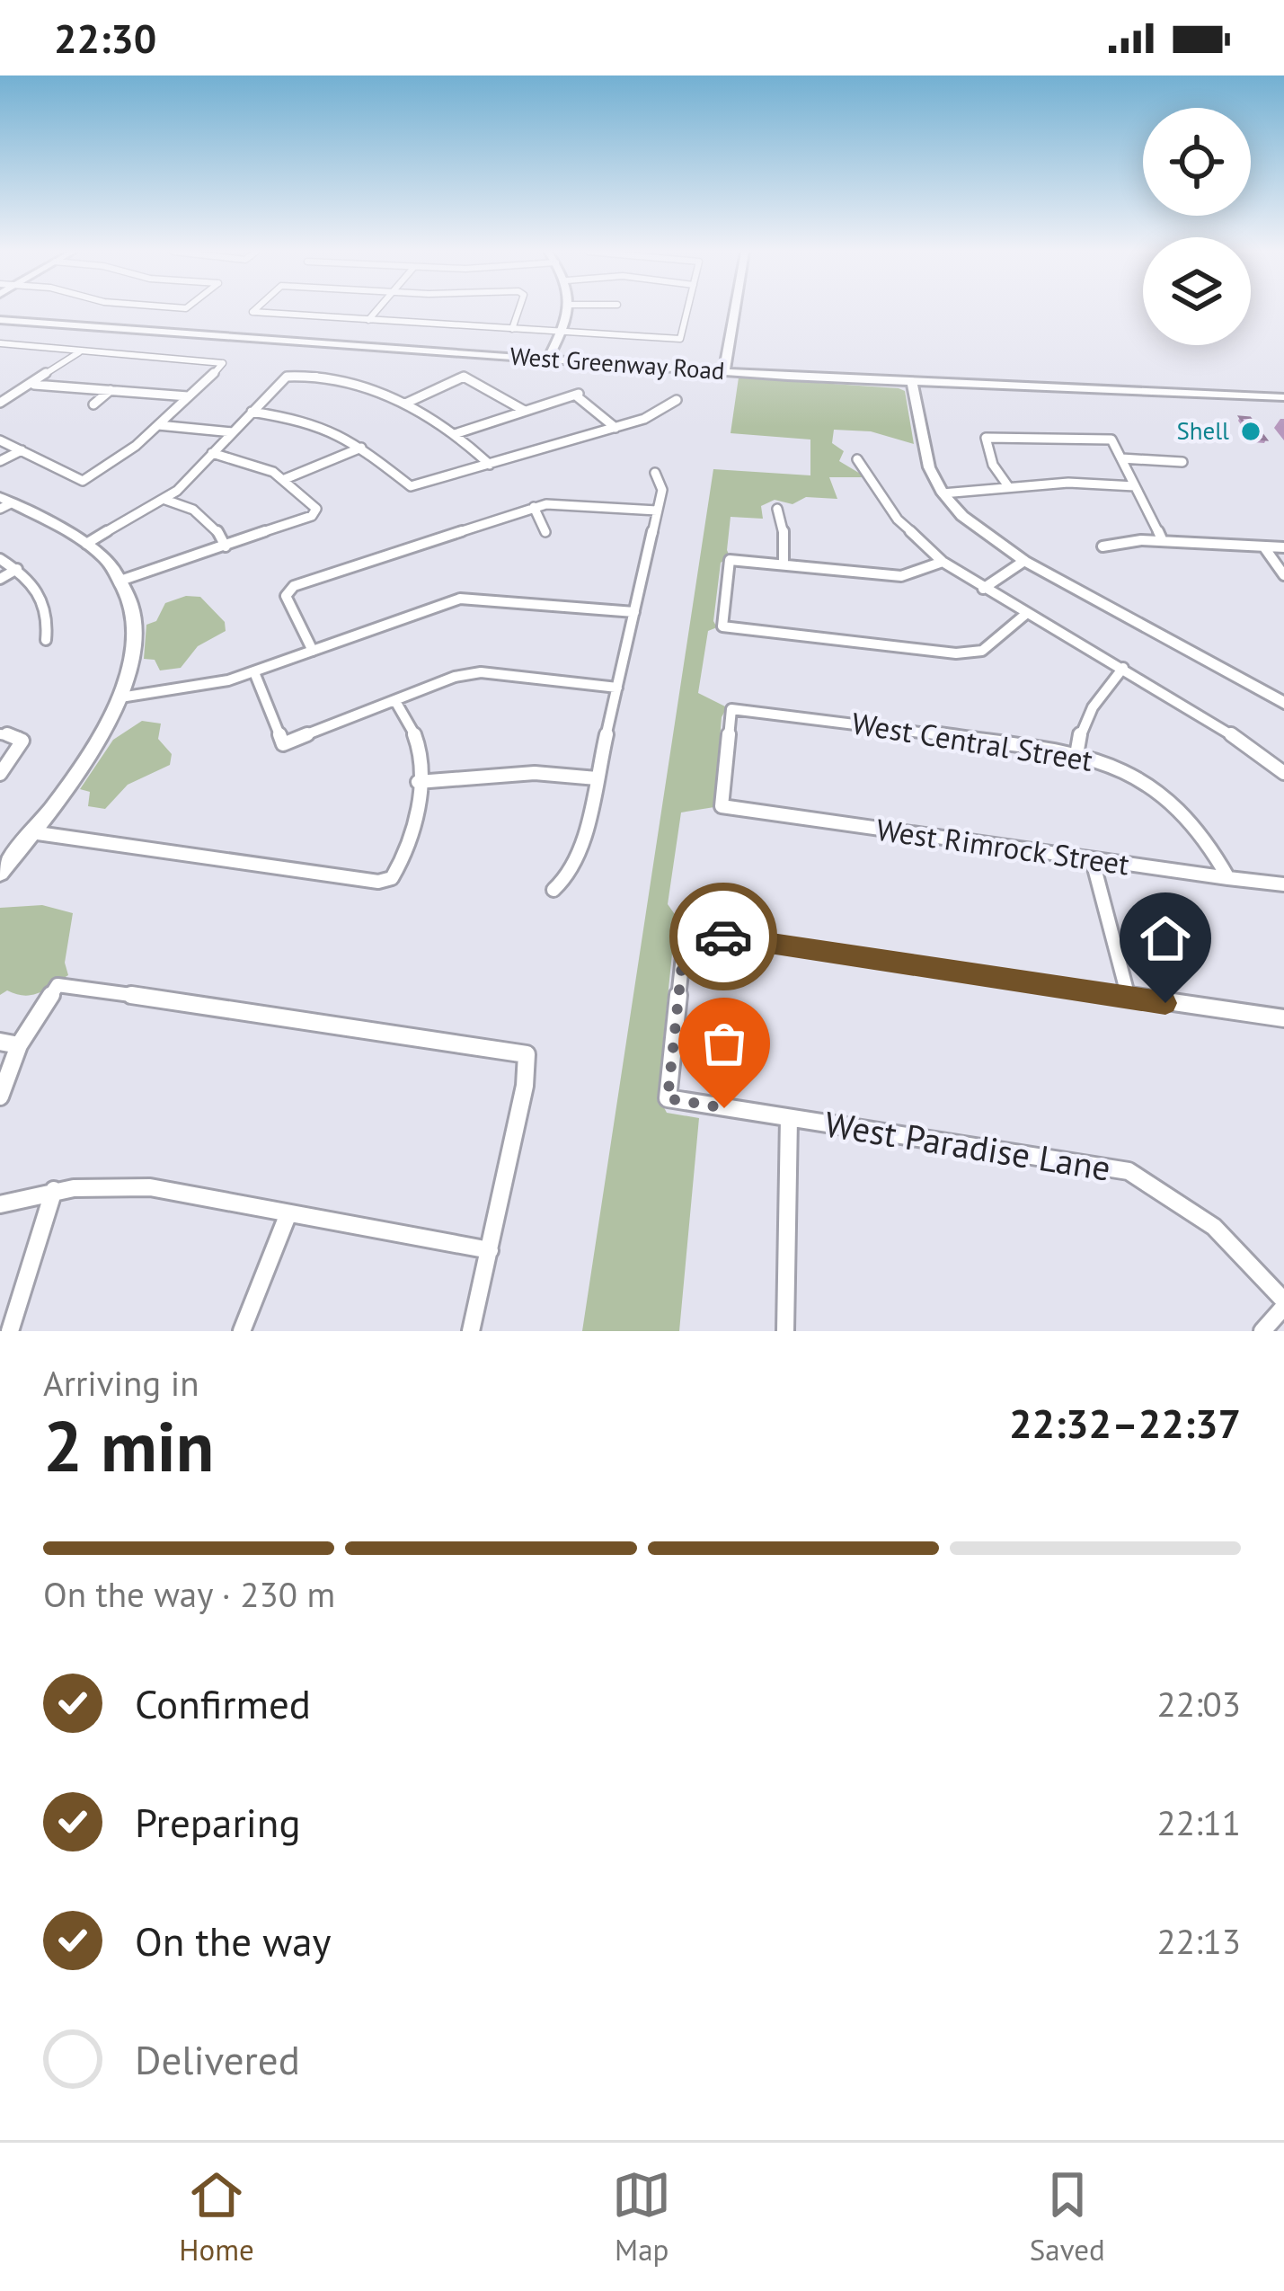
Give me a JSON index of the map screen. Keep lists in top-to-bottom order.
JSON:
{
  "streets": {
    "main road": ["West Greenway Road"],
    "street": ["West Central Street", "West Rimrock Street", "West Paradise Lane"]
  },
  "crossings": [
    ["West Central Street", "West Rimrock Street"]
  ],
  "places": ["Shell"],
  "page": {
    "status": "22:30",
    "heading": ["2 min", "Arriving in", "22:32–22:37"],
    "bar": "On the way · 230 m",
    "list": [
      ["Confirmed", "22:03"],
      ["Preparing", "22:11"],
      ["On the way", "22:13"],
      "Delivered"
    ],
    "tabs": ["Home", "Map", "Saved"]
  }
}
